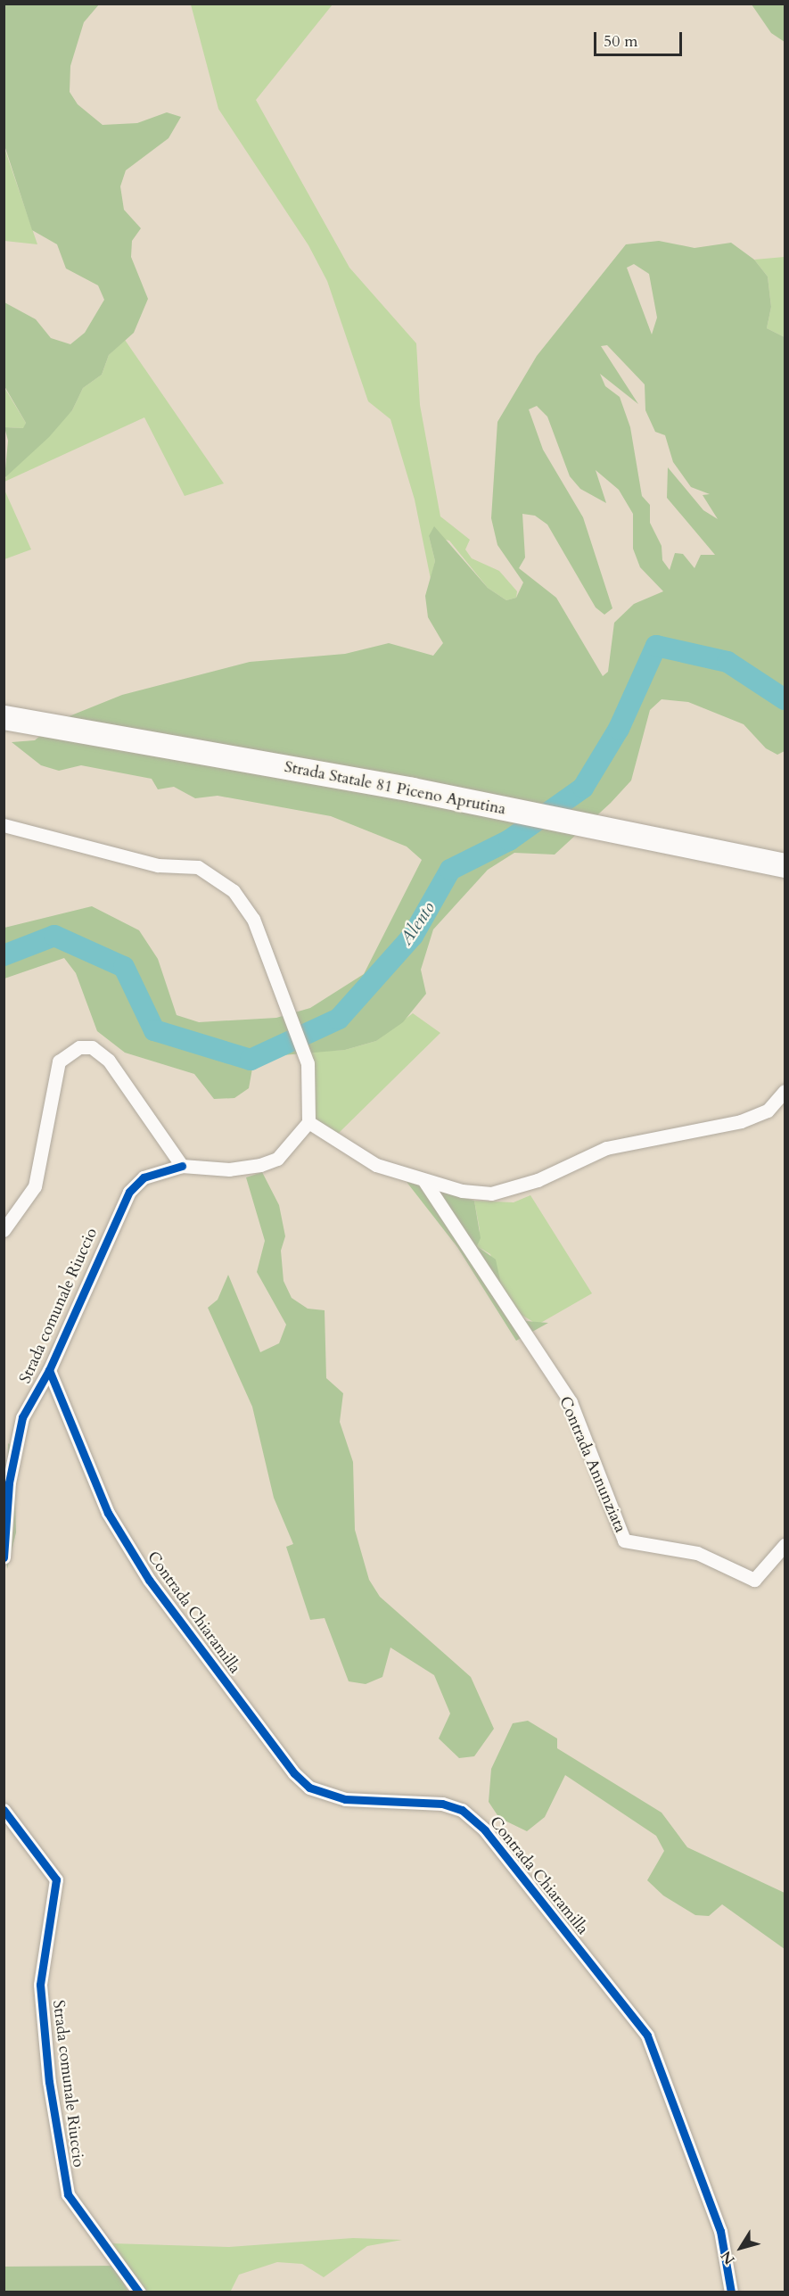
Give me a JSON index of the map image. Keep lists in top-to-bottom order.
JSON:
{
  "streets": {
    "highway": ["Strada Statale 81 Piceno Aprutina"],
    "street": ["Strada comunale Riuccio", "Contrada Annunziata", "Contrada Chiaramilla"]
  },
  "crossings": [
    ["Strada comunale Riuccio", "Contrada Chiaramilla"]
  ],
  "water": ["Alento"],
  "scale_bar": "50 m",
  "north": "bottom left"
}
